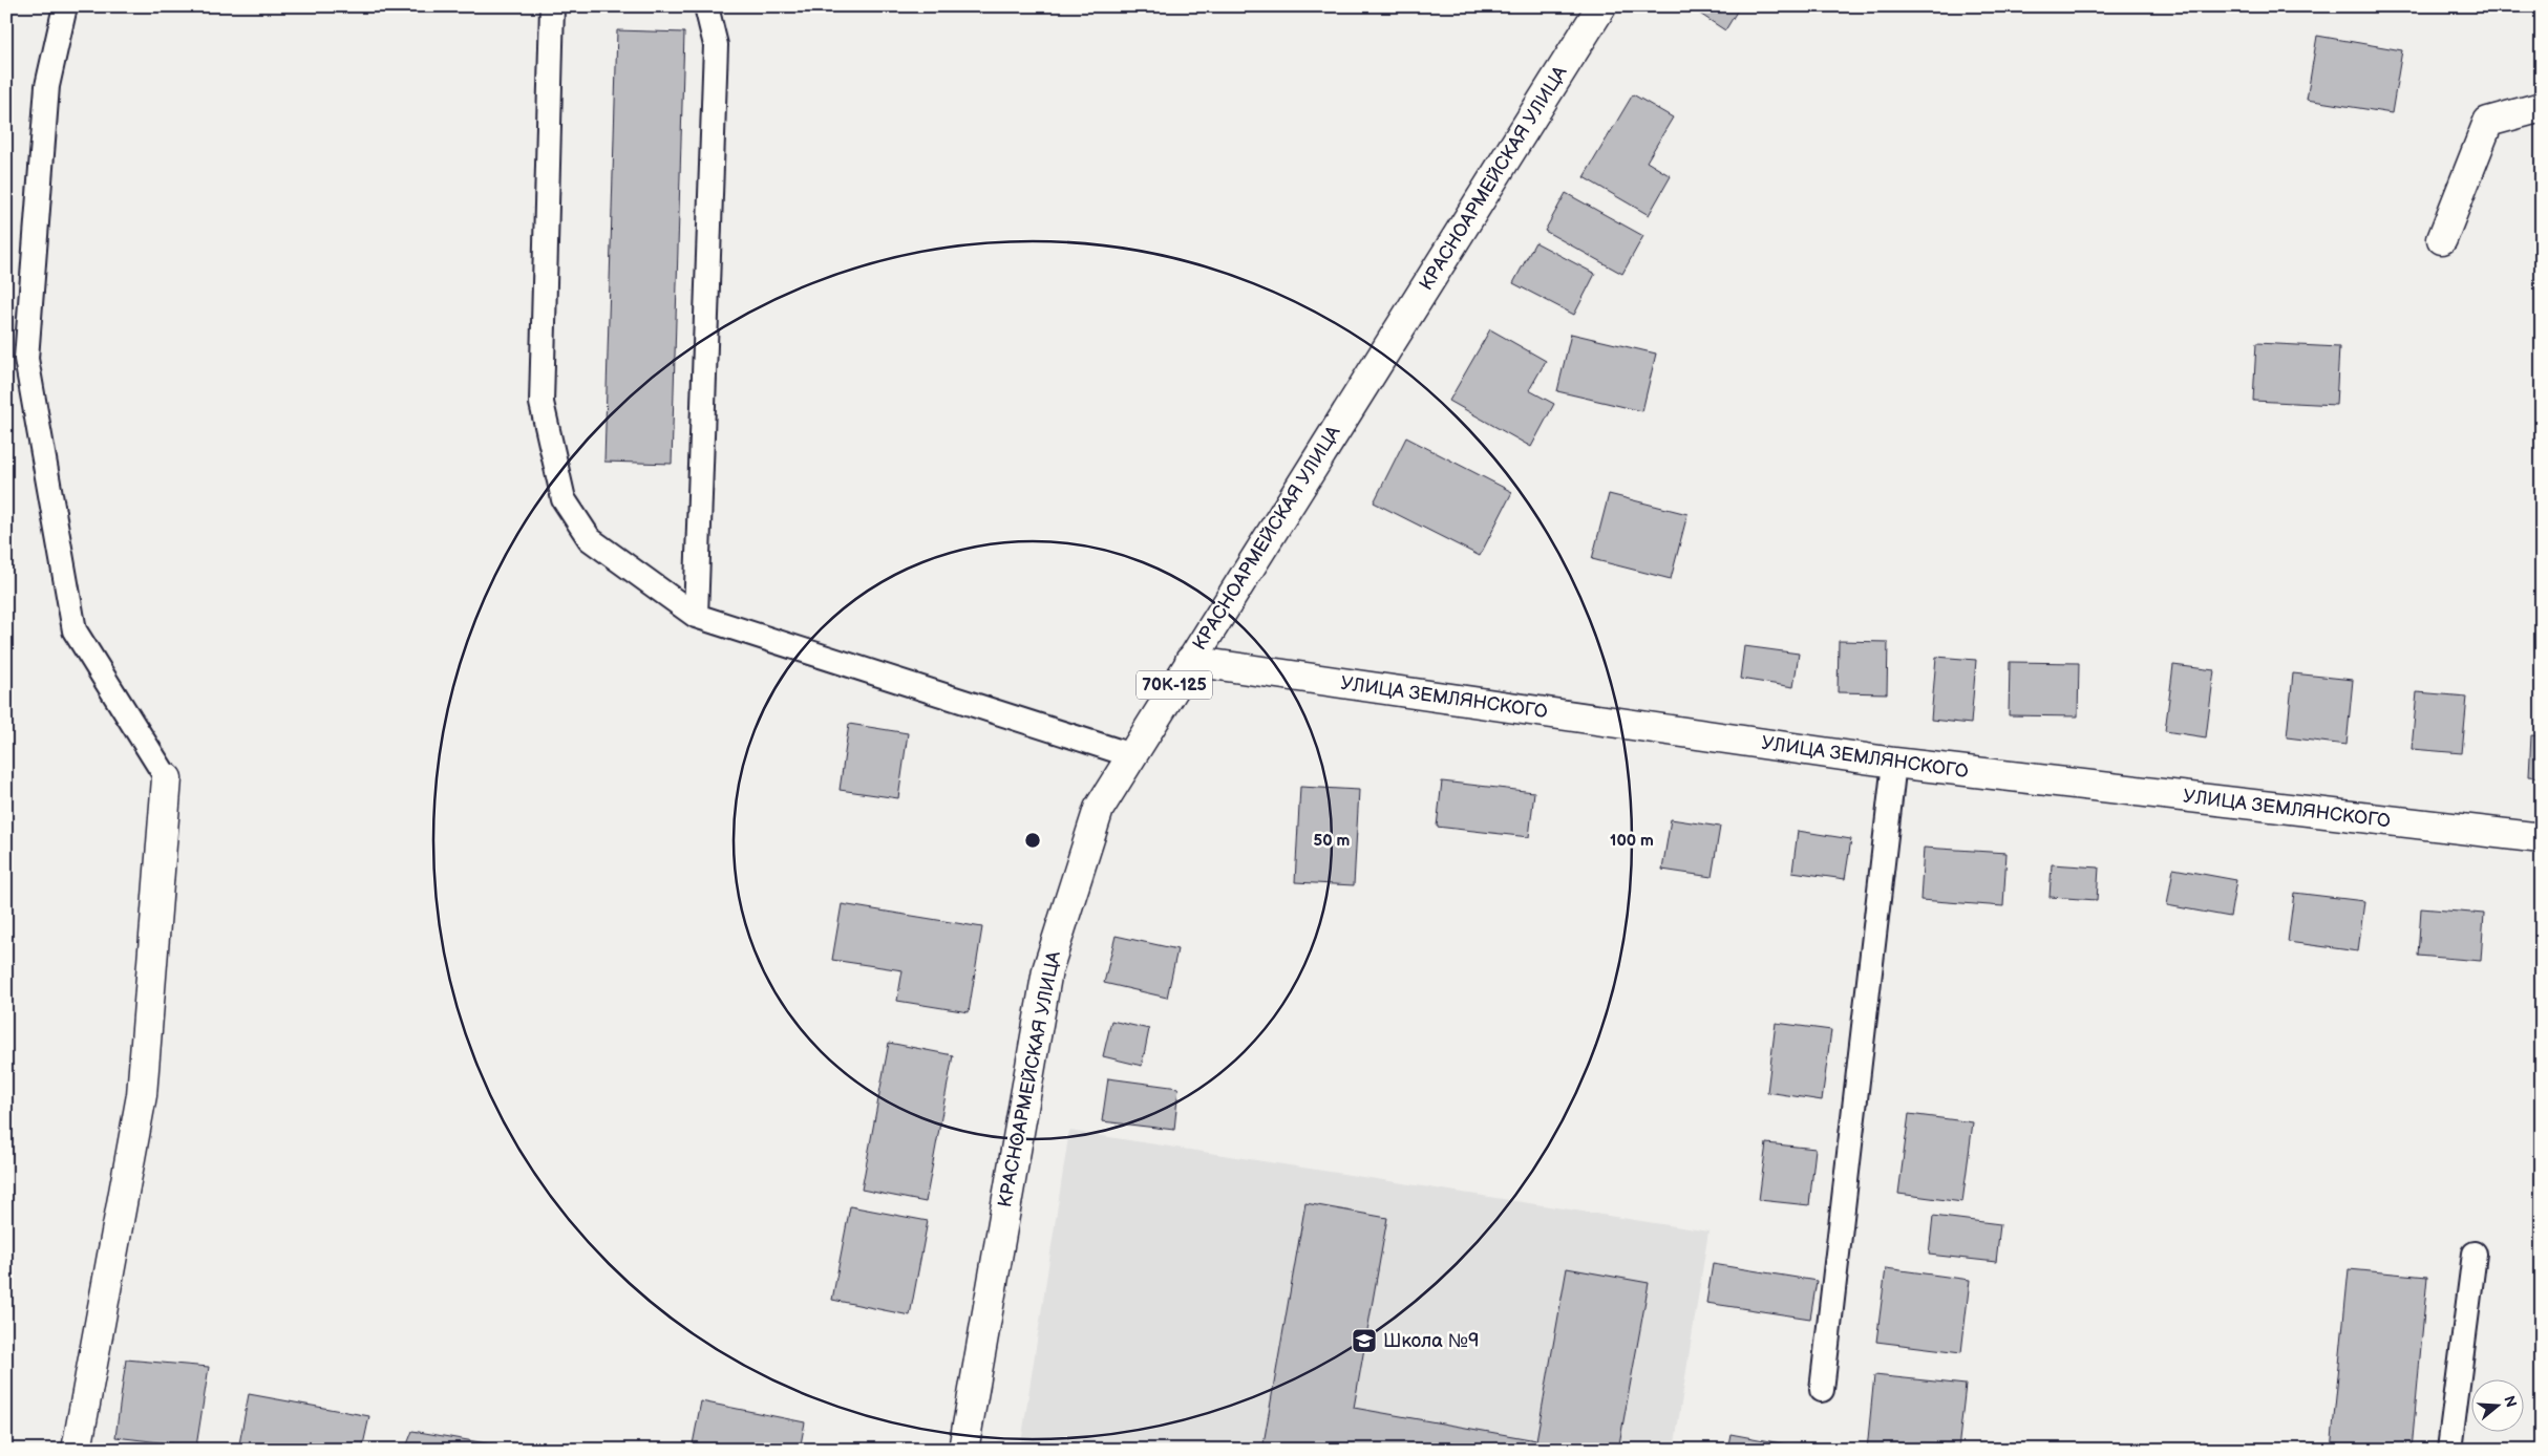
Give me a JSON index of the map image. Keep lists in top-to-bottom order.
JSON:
{
  "streets": {
    "street": ["КРАСНОАРМЕЙСКАЯ УЛИЦА", "70К-125", "УЛИЦА ЗЕМЛЯНСКОГО"]
  },
  "crossings": [
    ["КРАСНОАРМЕЙСКАЯ УЛИЦА", "УЛИЦА ЗЕМЛЯНСКОГО"]
  ],
  "places": {
    "school or university": ["Школа №9"]
  },
  "north": "right",
  "rings": ["50 m", "100 m"]
}
